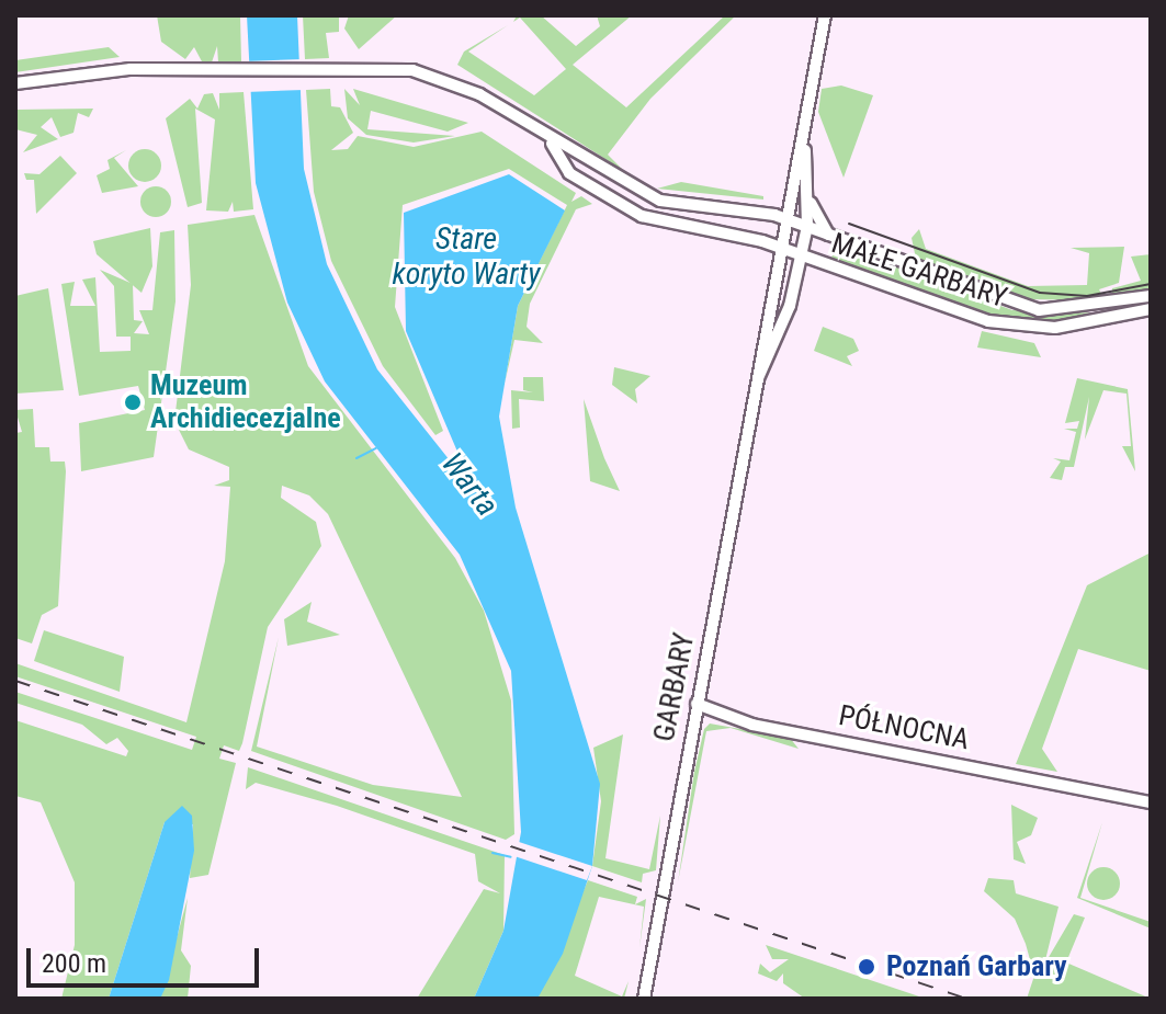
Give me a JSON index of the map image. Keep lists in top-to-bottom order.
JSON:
{
  "streets": {
    "street": ["MAŁE GARBARY", "GARBARY", "PÓŁNOCNA"]
  },
  "crossings": [
    ["MAŁE GARBARY", "GARBARY"],
    ["GARBARY", "PÓŁNOCNA"]
  ],
  "water": ["Stare koryto Warty", "Warta"],
  "places": ["Muzeum Archidiecezjalne", "Poznań Garbary"],
  "scale_bar": "200 m"
}
